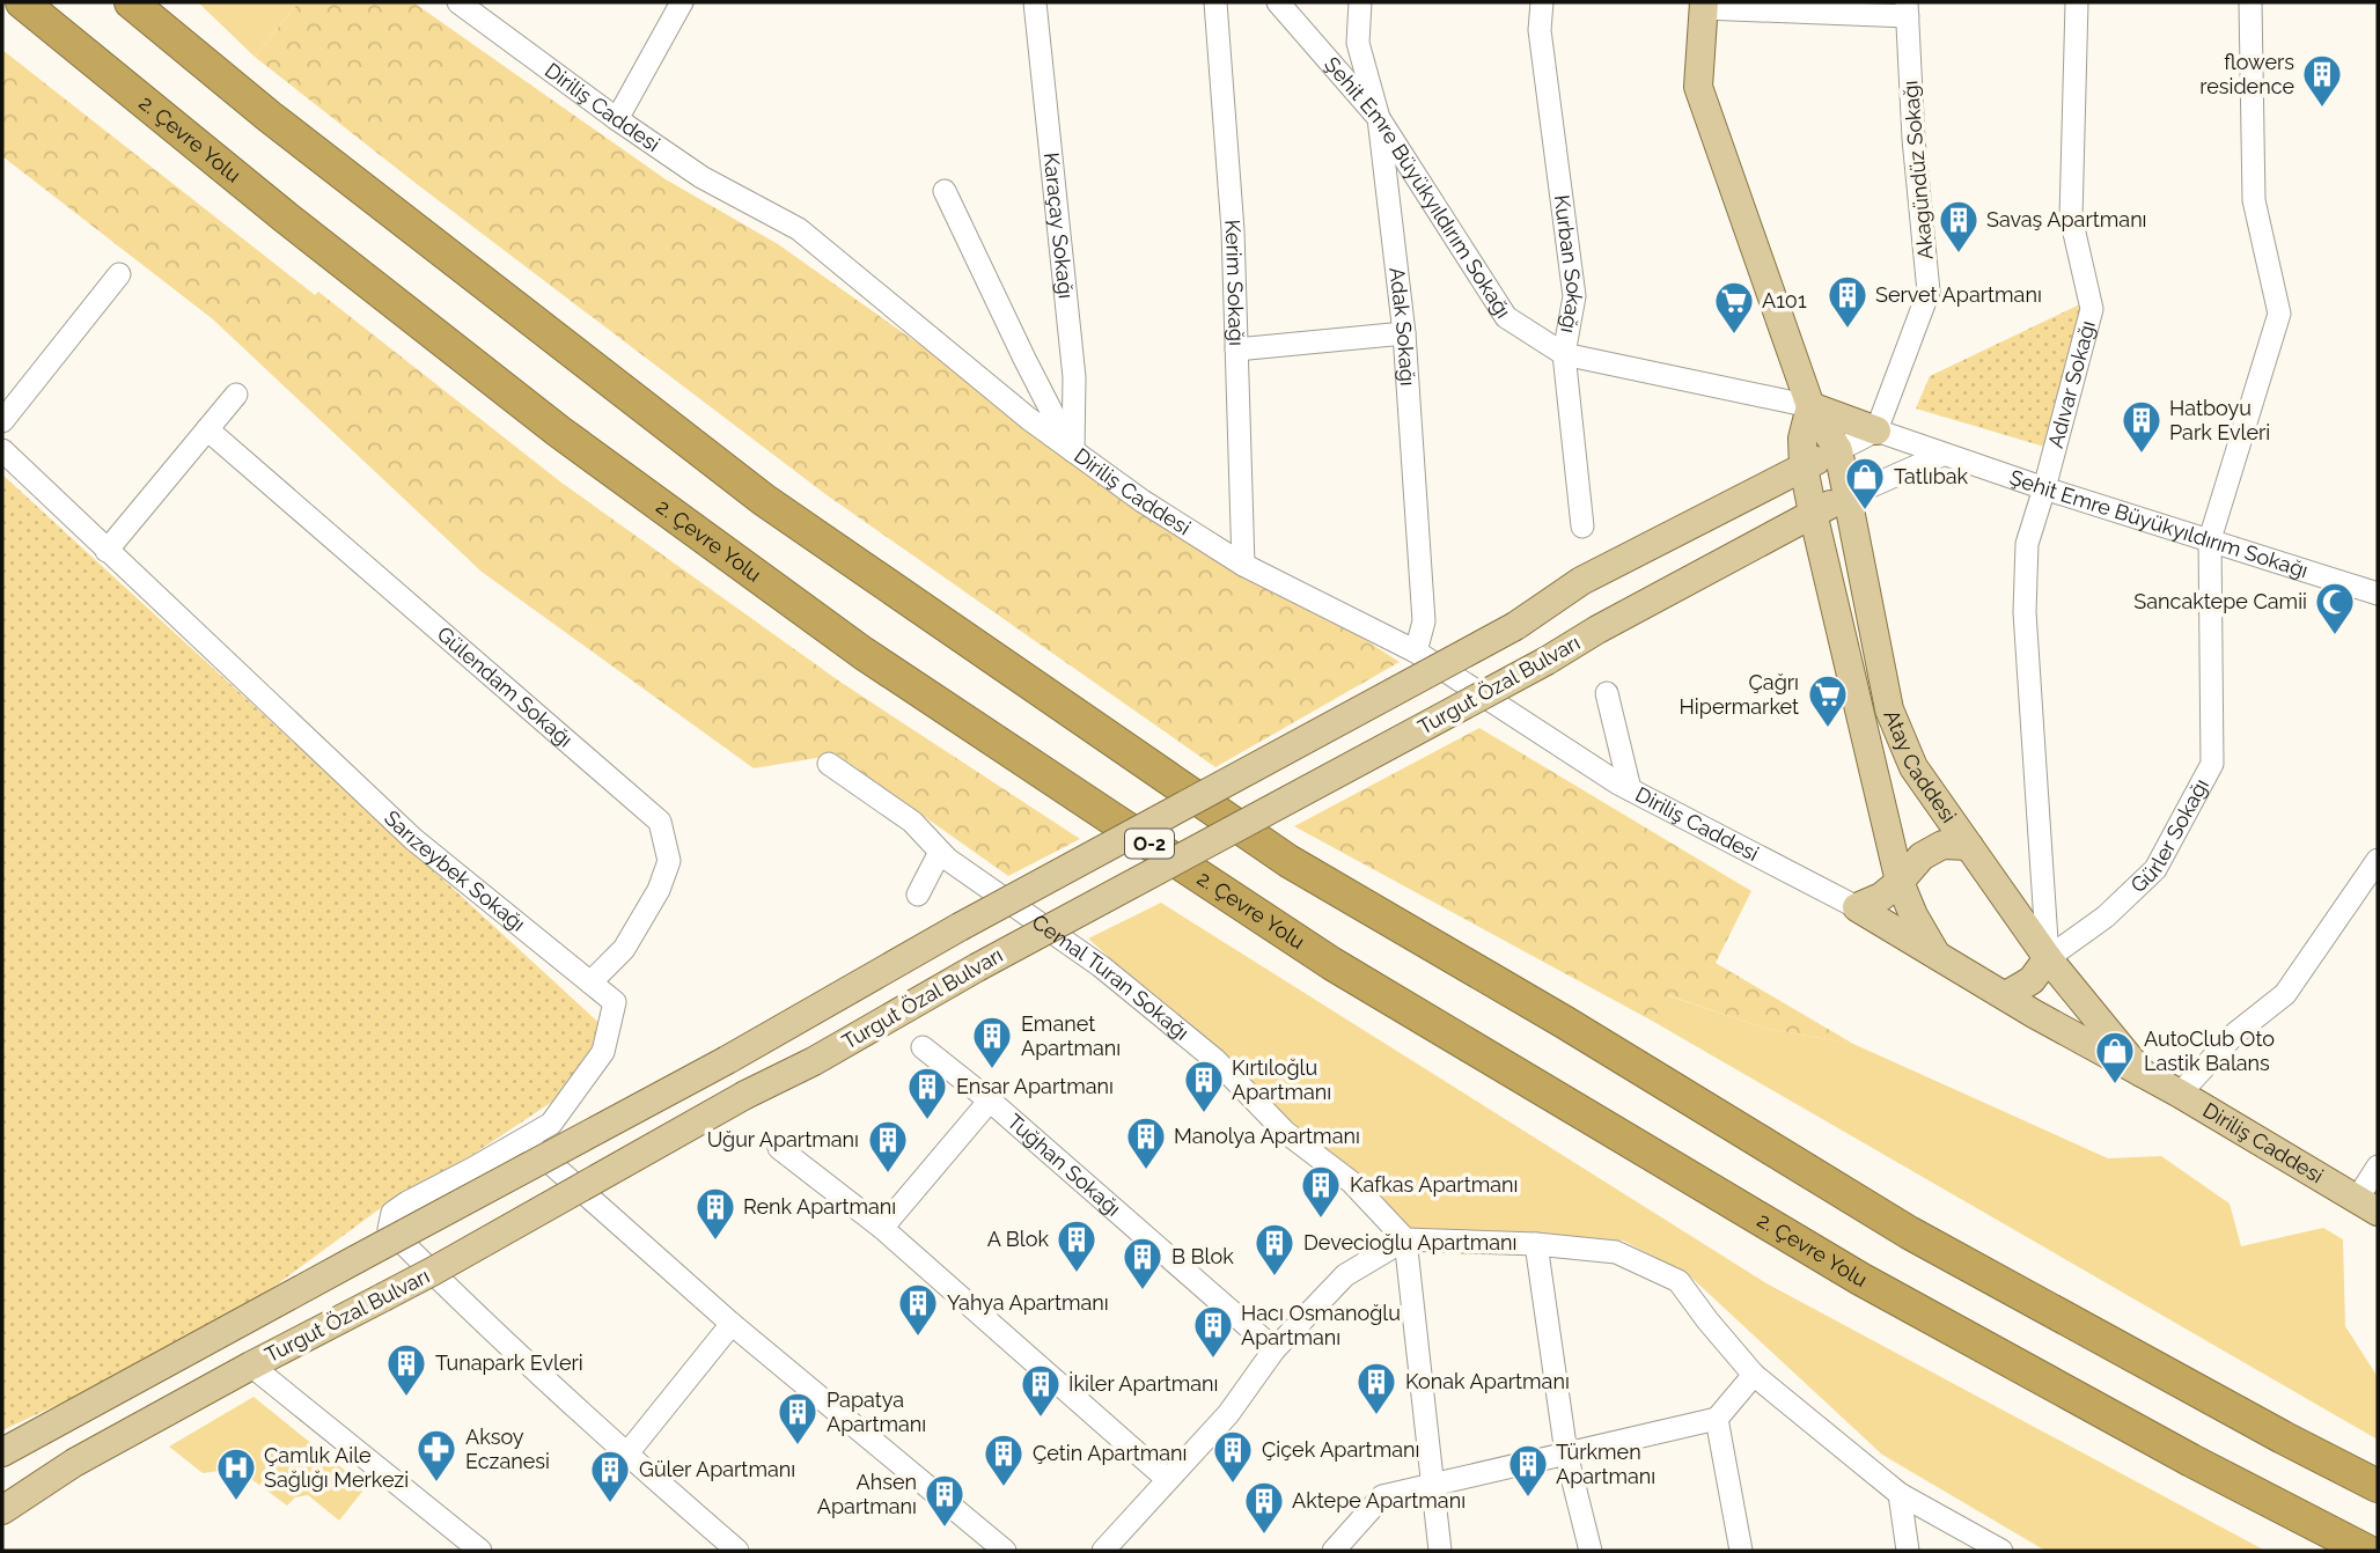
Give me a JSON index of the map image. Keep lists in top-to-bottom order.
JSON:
{
  "streets": {
    "highway": ["2. Çevre Yolu", "O-2"],
    "main road": ["Diriliş Caddesi", "Turgut Özal Bulvarı", "Atay Caddesi"],
    "street": [
      "Akagündüz Sokağı",
      "Şehit Emre Büyükyıldırım Sokağı",
      "Karaçay Sokağı",
      "Kurban Sokağı",
      "Kerim Sokağı",
      "Adak Sokağı",
      "Adıvar Sokağı",
      "Gülendam Sokağı",
      "Gürler Sokağı",
      "Sarızeybek Sokağı",
      "Cemal Turan Sokağı",
      "Tuğhan Sokağı"
    ]
  },
  "crossings": [
    ["Diriliş Caddesi", "Karaçay Sokağı"],
    ["Diriliş Caddesi", "Kerim Sokağı"],
    ["Diriliş Caddesi", "Adak Sokağı"],
    ["Diriliş Caddesi", "Atay Caddesi"],
    ["Akagündüz Sokağı", "Şehit Emre Büyükyıldırım Sokağı"],
    ["Şehit Emre Büyükyıldırım Sokağı", "Kurban Sokağı"],
    ["Şehit Emre Büyükyıldırım Sokağı", "Adak Sokağı"],
    ["Şehit Emre Büyükyıldırım Sokağı", "Adıvar Sokağı"],
    ["Şehit Emre Büyükyıldırım Sokağı", "Atay Caddesi"],
    ["Şehit Emre Büyükyıldırım Sokağı", "Gürler Sokağı"],
    ["Adıvar Sokağı", "Atay Caddesi"],
    ["Adıvar Sokağı", "Gürler Sokağı"],
    ["Turgut Özal Bulvarı", "Atay Caddesi"],
    ["Gülendam Sokağı", "Sarızeybek Sokağı"],
    ["Atay Caddesi", "Gürler Sokağı"]
  ],
  "places": {
    "building": [
      "flowers residence",
      "Savaş Apartmanı",
      "Servet Apartmanı",
      "Hatboyu Park Evleri",
      "Emanet Apartmanı",
      "Kırtıloğlu Apartmanı",
      "Ensar Apartmanı",
      "Manolya Apartmanı",
      "Uğur Apartmanı",
      "Kafkas Apartmanı",
      "Renk Apartmanı",
      "A Blok",
      "Devecioğlu Apartmanı",
      "B Blok",
      "Yahya Apartmanı",
      "Hacı Osmanoğlu Apartmanı",
      "Tunapark Evleri",
      "Konak Apartmanı",
      "İkiler Apartmanı",
      "Papatya Apartmanı",
      "Çiçek Apartmanı",
      "Çetin Apartmanı",
      "Türkmen Apartmanı",
      "Güler Apartmanı",
      "Ahsen Apartmanı",
      "Aktepe Apartmanı"
    ],
    "supermarket": ["A101", "Çağrı Hipermarket"],
    "shop": ["Tatlıbak", "AutoClub Oto Lastik Balans"],
    "mosque": ["Sancaktepe Camii"],
    "pharmacy": ["Aksoy Eczanesi"],
    "hospital": ["Çamlık Aile Sağlığı Merkezi"]
  }
}
